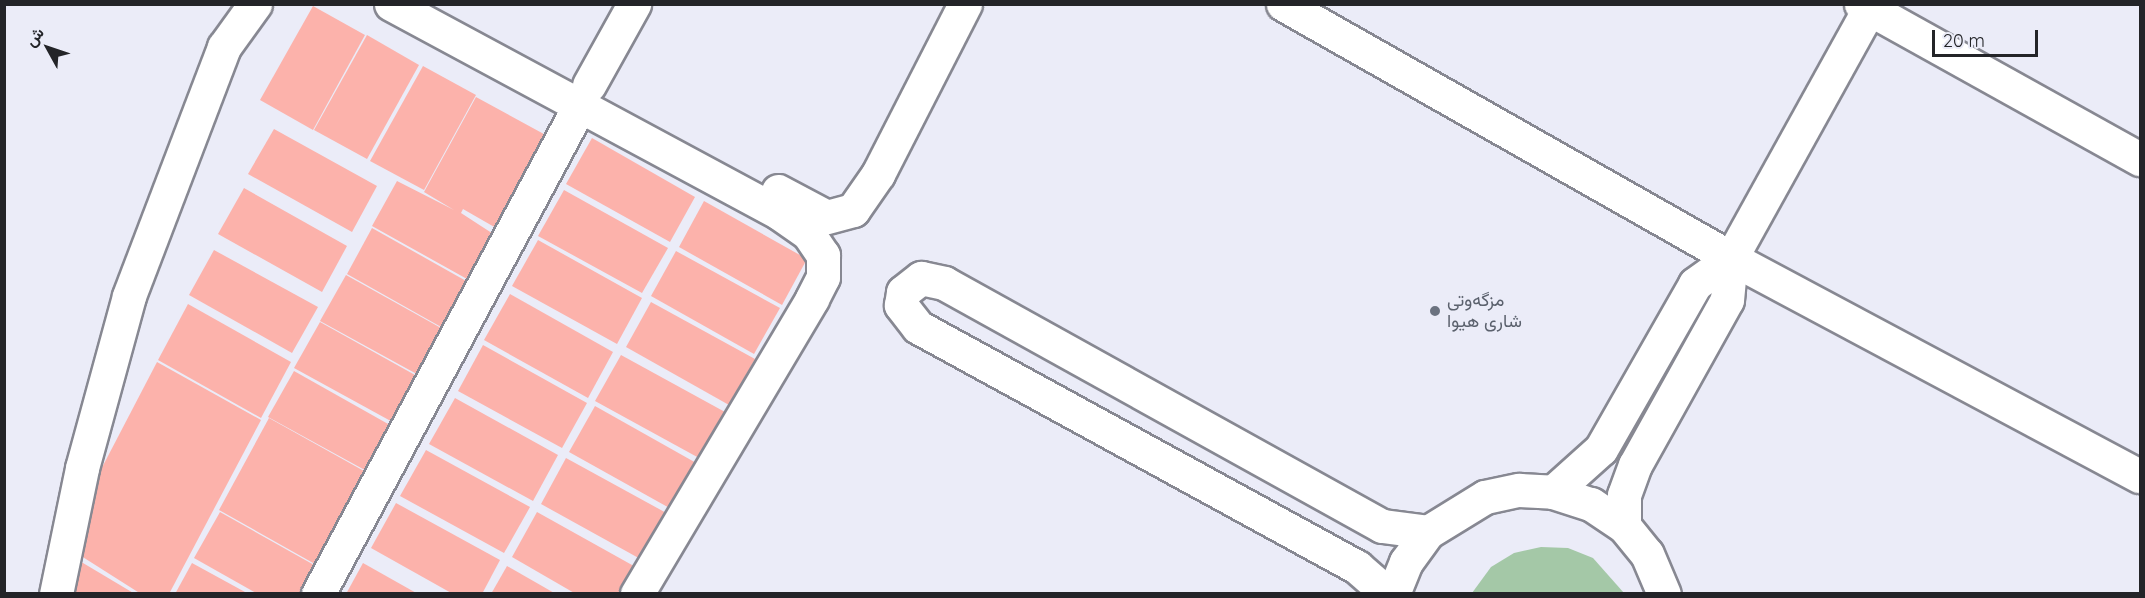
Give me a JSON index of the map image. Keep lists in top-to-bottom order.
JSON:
{
  "places": ["مزگەوتی شاری هیوا"],
  "scale_bar": "20 m",
  "north": "top left"
}
